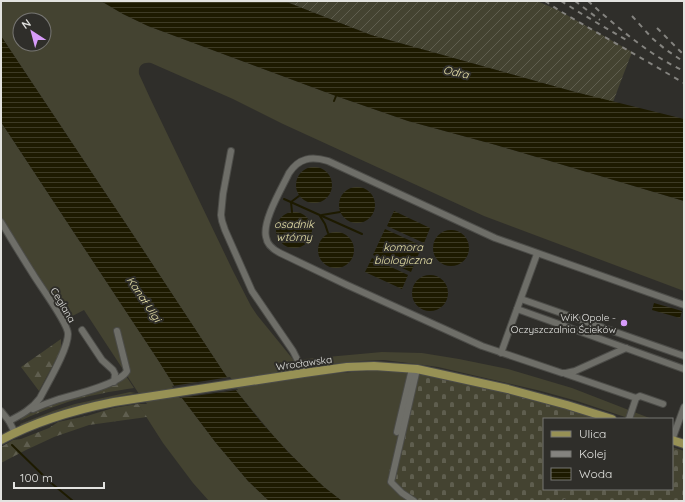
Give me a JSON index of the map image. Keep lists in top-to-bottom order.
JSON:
{
  "streets": {
    "main road": ["Wrocławska"],
    "street": ["Ceglana"]
  },
  "water": [
    "Odra",
    "osadnik wtórny",
    "komora biologiczna",
    "Kanał Ulgi"
  ],
  "places": ["WiK Opole - Oczyszczalnia Ścieków"],
  "legend": ["Ulica", "Kolej", "Woda"],
  "scale_bar": "100 m",
  "north": "top left"
}
